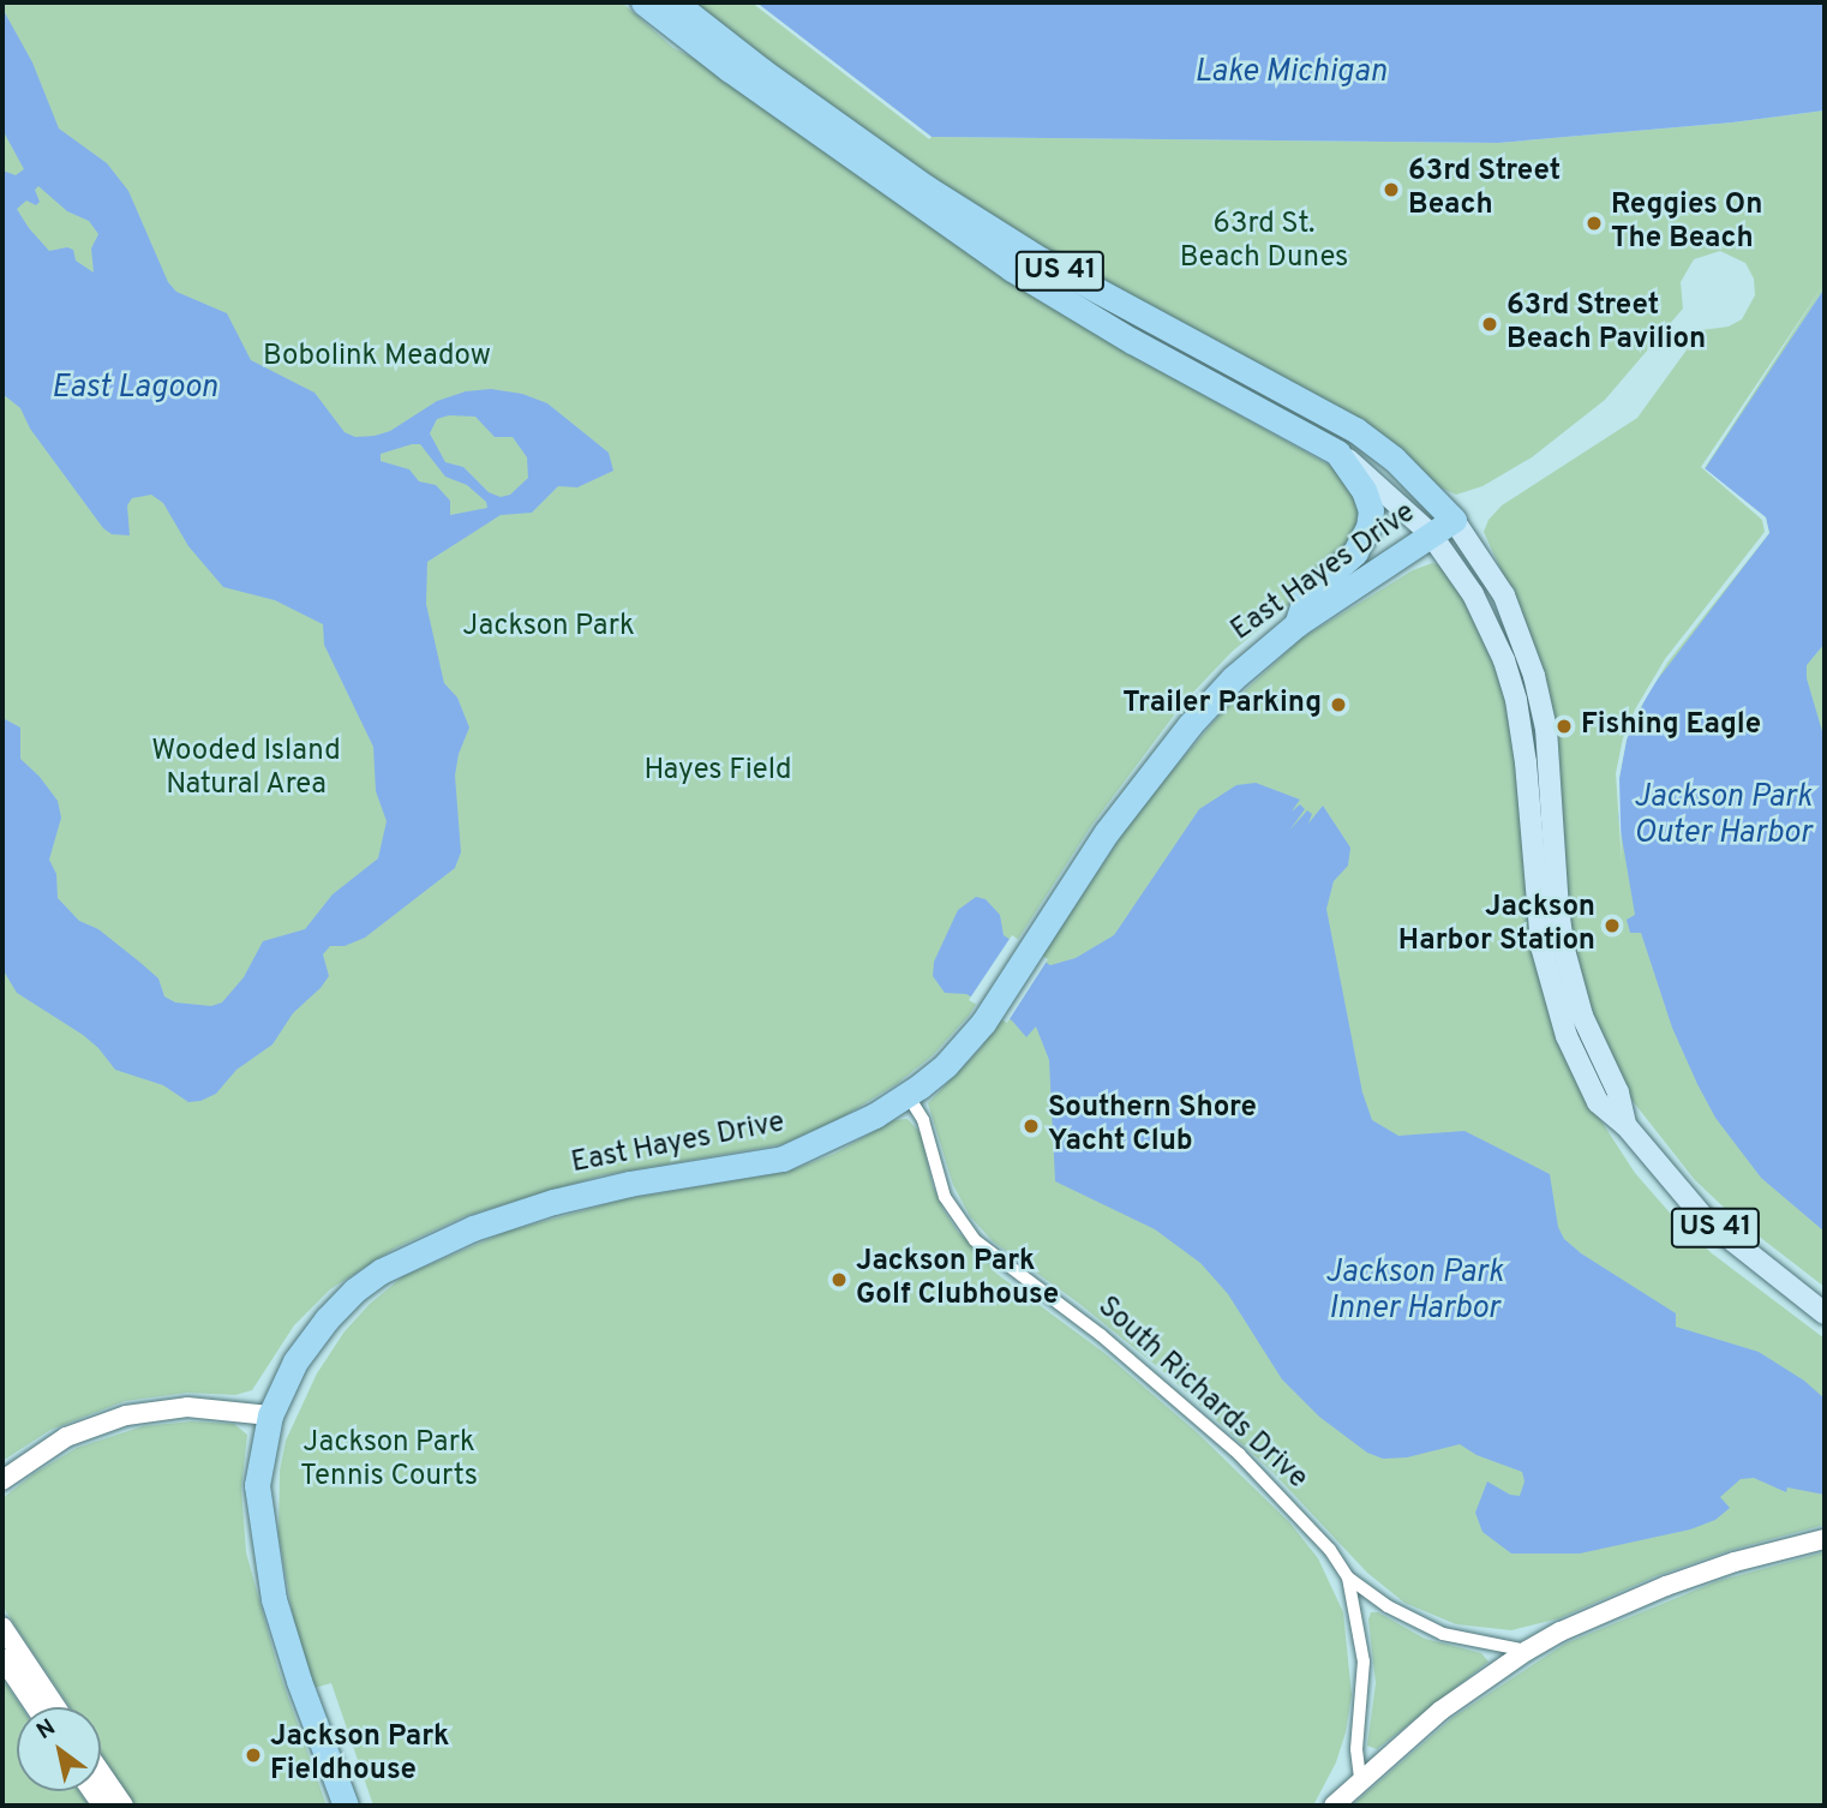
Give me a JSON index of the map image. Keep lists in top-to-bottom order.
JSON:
{
  "streets": {
    "highway": ["US 41", "East Hayes Drive"],
    "street": ["South Richards Drive"]
  },
  "crossings": [
    ["US 41", "East Hayes Drive"],
    ["East Hayes Drive", "South Richards Drive"]
  ],
  "water": [
    "Lake Michigan",
    "East Lagoon",
    "Jackson Park Outer Harbor",
    "Jackson Park Inner Harbor"
  ],
  "parks": [
    "63rd St. Beach Dunes",
    "Bobolink Meadow",
    "Jackson Park",
    "Wooded Island Natural Area",
    "Hayes Field",
    "Jackson Park Tennis Courts"
  ],
  "places": [
    "63rd Street Beach",
    "Reggies On The Beach",
    "63rd Street Beach Pavilion",
    "Trailer Parking",
    "Fishing Eagle",
    "Jackson Harbor Station",
    "Southern Shore Yacht Club",
    "Jackson Park Golf Clubhouse",
    "Jackson Park Fieldhouse"
  ],
  "north": "top left"
}
